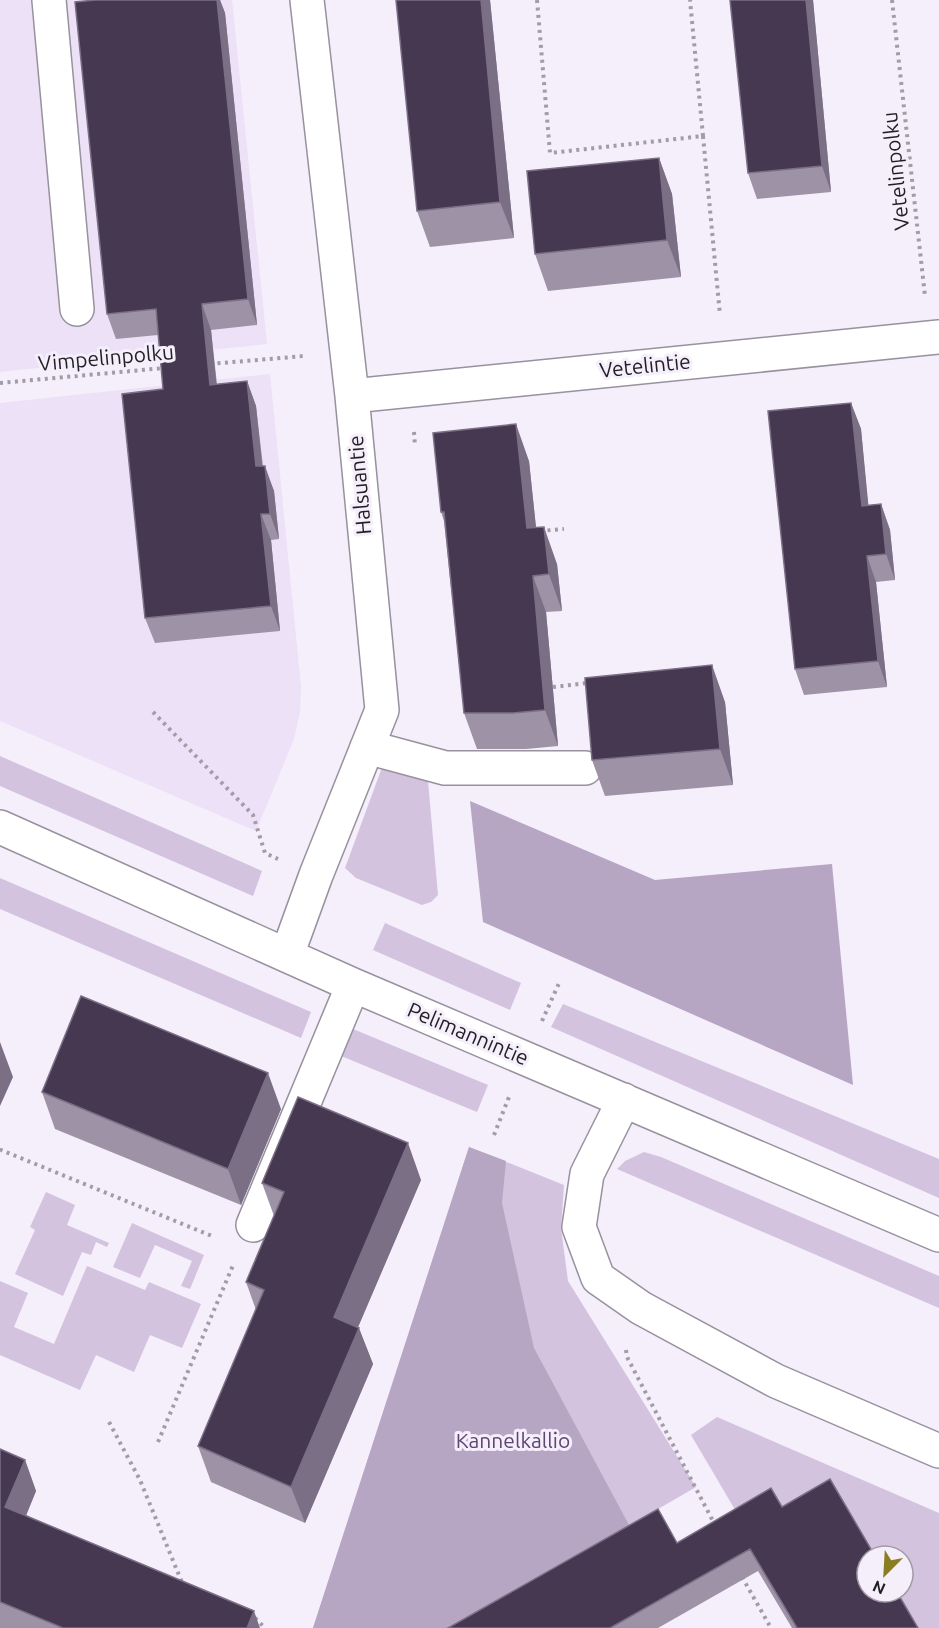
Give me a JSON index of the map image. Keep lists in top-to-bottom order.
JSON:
{
  "streets": {
    "street": ["Vetelintie", "Halsuantie", "Pelimannintie"],
    "path": ["Vetelinpolku", "Vimpelinpolku"]
  },
  "crossings": [
    ["Vetelinpolku", "Vetelintie"],
    ["Vetelintie", "Halsuantie"],
    ["Halsuantie", "Pelimannintie"]
  ],
  "parks": ["Kannelkallio"],
  "north": "bottom left"
}
